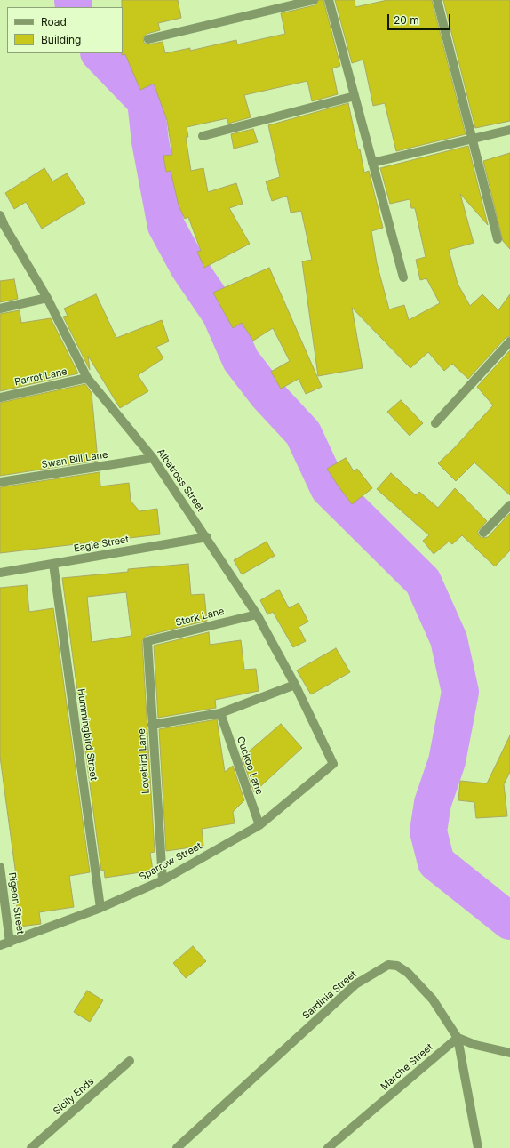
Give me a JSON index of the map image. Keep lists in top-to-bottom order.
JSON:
{
  "streets": {
    "street": [
      "Parrot Lane",
      "Swan Bill Lane",
      "Albatross Street",
      "Eagle Street",
      "Stork Lane",
      "Hummingbird Street",
      "Lovebird Lane",
      "Cuckoo Lane",
      "Sparrow Street",
      "Pigeon Street",
      "Sardinia Street",
      "Marche Street",
      "Sicily Ends"
    ]
  },
  "crossings": [
    ["Parrot Lane", "Albatross Street"],
    ["Swan Bill Lane", "Albatross Street"],
    ["Albatross Street", "Eagle Street"],
    ["Albatross Street", "Stork Lane"],
    ["Albatross Street", "Sparrow Street"],
    ["Eagle Street", "Hummingbird Street"],
    ["Stork Lane", "Lovebird Lane"],
    ["Hummingbird Street", "Sparrow Street"],
    ["Lovebird Lane", "Sparrow Street"],
    ["Cuckoo Lane", "Sparrow Street"],
    ["Sparrow Street", "Pigeon Street"],
    ["Sardinia Street", "Marche Street"]
  ],
  "legend": ["Road", "Building"],
  "scale_bar": "20 m"
}
